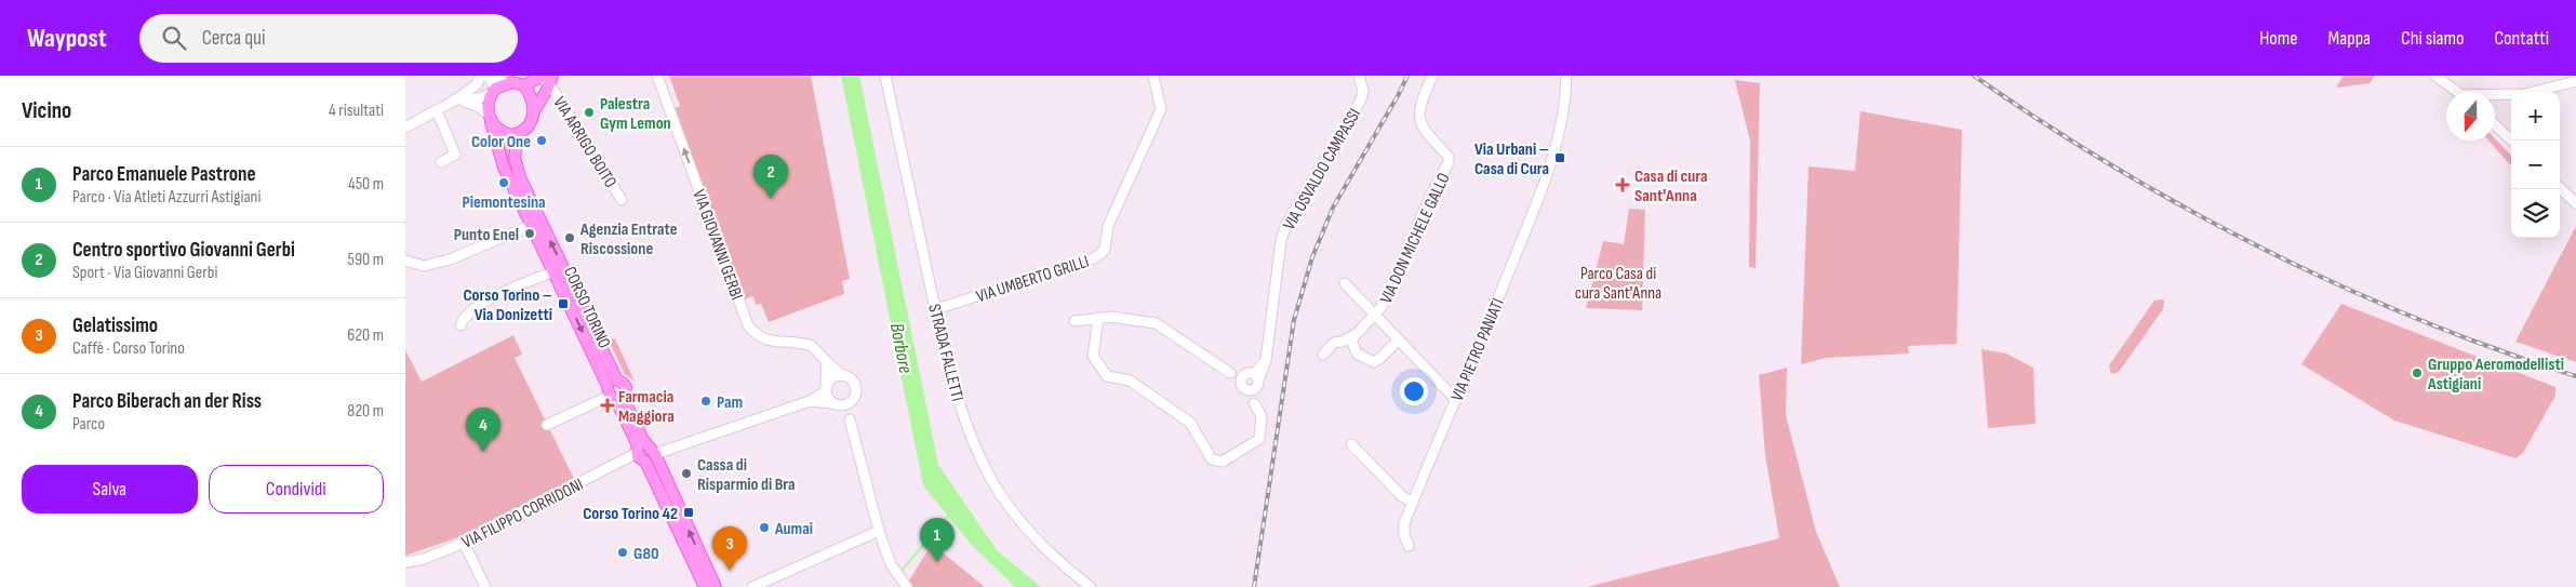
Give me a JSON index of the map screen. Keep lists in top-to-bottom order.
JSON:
{
  "streets": {
    "main road": ["CORSO TORINO"],
    "street": [
      "VIA ARRIGO BOITO",
      "VIA OSVALDO CAMPASSI",
      "VIA DON MICHELE GALLO",
      "VIA GIOVANNI GERBI",
      "VIA UMBERTO GRILLI",
      "VIA PIETRO PANIATI",
      "STRADA FALLETTI",
      "VIA FILIPPO CORRIDONI"
    ]
  },
  "crossings": [
    ["VIA UMBERTO GRILLI", "STRADA FALLETTI"],
    ["CORSO TORINO", "VIA FILIPPO CORRIDONI"]
  ],
  "one_way": ["VIA GIOVANNI GERBI"],
  "water": ["Borbore"],
  "parks": ["Parco Casa di cura Sant'Anna"],
  "places": {
    "other": [
      "Palestra Gym Lemon",
      "Color One",
      "Piemontesina",
      "Punto Enel",
      "Agenzia Entrate Riscossione",
      "Gruppo Aeromodellisti Astigiani",
      "Pam",
      "Cassa di Risparmio di Bra",
      "Aumai",
      "G80"
    ],
    "transit": ["Via Urbani – Casa di Cura", "Corso Torino – Via Donizetti", "Corso Torino 42"],
    "health": ["Casa di cura Sant'Anna", "Farmacia Maggiora"]
  },
  "north": "bottom",
  "page": {
    "header": "Waypost",
    "search": "Cerca qui",
    "nav": [
      "Home",
      "Mappa",
      "Chi siamo",
      "Contatti"
    ],
    "heading": ["Vicino", "4 risultati"],
    "map_buttons": ["+", "−"],
    "list": [
      {
        "mark": "1",
        "name": "Parco Emanuele Pastrone",
        "note": "Parco · Via Atleti Azzurri Astigiani",
        "value": "450 m"
      },
      {
        "mark": "2",
        "name": "Centro sportivo Giovanni Gerbi",
        "note": "Sport · Via Giovanni Gerbi",
        "value": "590 m"
      },
      {
        "mark": "3",
        "name": "Gelatissimo",
        "note": "Caffè · Corso Torino",
        "value": "620 m"
      },
      {
        "mark": "4",
        "name": "Parco Biberach an der Riss",
        "note": "Parco",
        "value": "820 m"
      }
    ],
    "pins": [
      "2",
      "4",
      "1",
      "3"
    ],
    "buttons": ["Salva", "Condividi"]
  }
}
